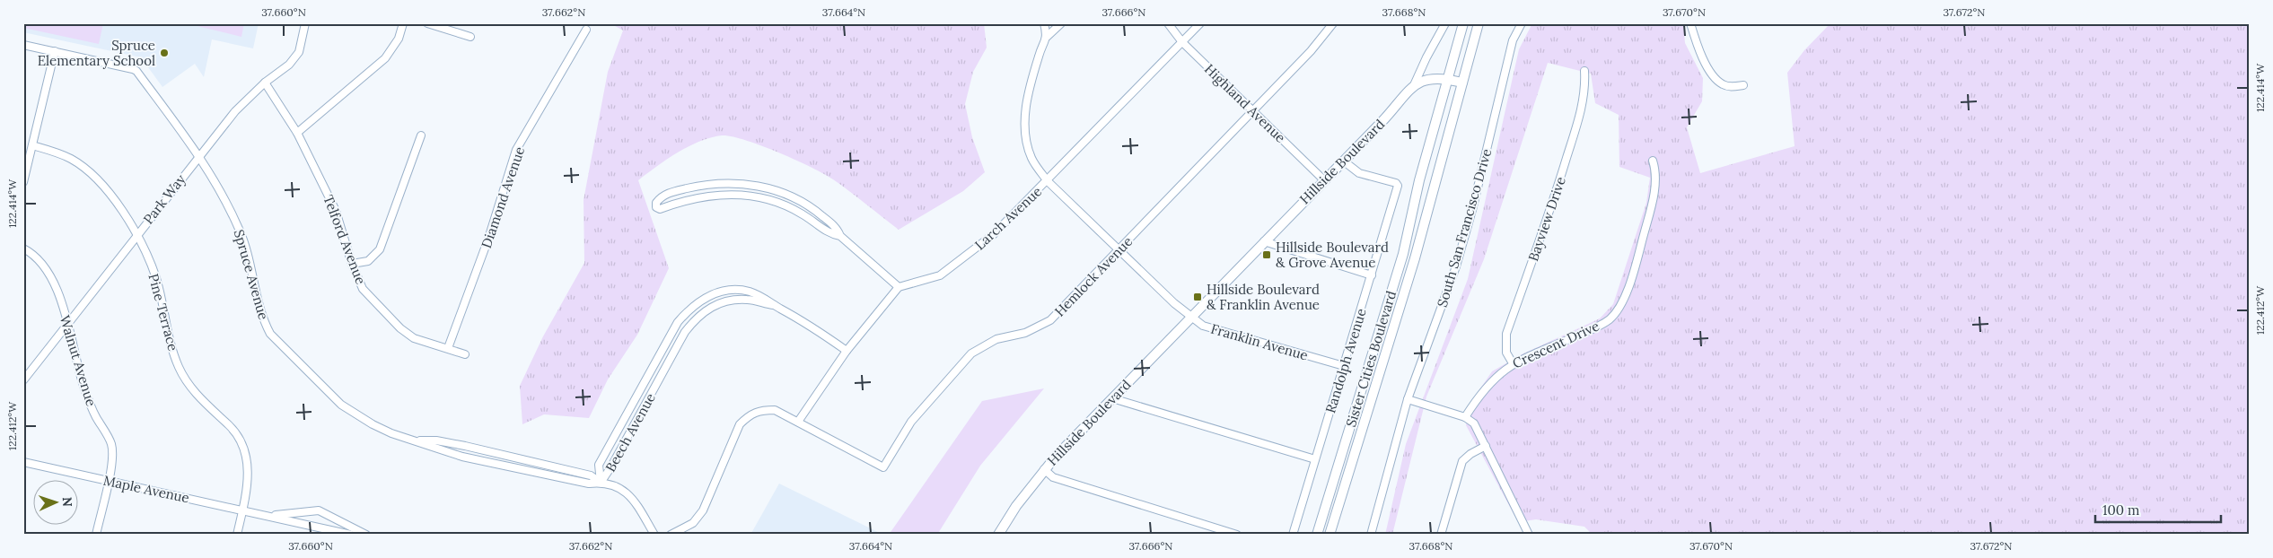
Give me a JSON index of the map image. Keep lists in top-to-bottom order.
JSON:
{
  "streets": {
    "main road": ["Hillside Boulevard", "Sister Cities Boulevard"],
    "street": [
      "Highland Avenue",
      "Diamond Avenue",
      "Park Way",
      "Larch Avenue",
      "Bayview Drive",
      "South San Francisco Drive",
      "Telford Avenue",
      "Spruce Avenue",
      "Hemlock Avenue",
      "Pine Terrace",
      "Franklin Avenue",
      "Crescent Drive",
      "Walnut Avenue",
      "Randolph Avenue",
      "Beech Avenue",
      "Maple Avenue"
    ]
  },
  "crossings": [
    ["Highland Avenue", "Hillside Boulevard"],
    ["Highland Avenue", "Larch Avenue"],
    ["Highland Avenue", "Hemlock Avenue"],
    ["Hillside Boulevard", "Franklin Avenue"],
    ["Hillside Boulevard", "Sister Cities Boulevard"],
    ["Hillside Boulevard", "Randolph Avenue"],
    ["Diamond Avenue", "Telford Avenue"],
    ["Park Way", "Telford Avenue"],
    ["Park Way", "Spruce Avenue"],
    ["Park Way", "Pine Terrace"],
    ["Park Way", "Walnut Avenue"],
    ["Larch Avenue", "Franklin Avenue"],
    ["Bayview Drive", "Crescent Drive"],
    ["Spruce Avenue", "Beech Avenue"],
    ["Hemlock Avenue", "Franklin Avenue"],
    ["Pine Terrace", "Maple Avenue"],
    ["Franklin Avenue", "Randolph Avenue"],
    ["Walnut Avenue", "Maple Avenue"]
  ],
  "places": {
    "other": ["Spruce Elementary School"],
    "transit": ["Hillside Boulevard & Grove Avenue", "Hillside Boulevard & Franklin Avenue"]
  },
  "scale_bar": "100 m",
  "north": "right",
  "coordinates": [
    "37.660°N",
    "37.662°N",
    "37.664°N",
    "37.666°N",
    "37.668°N",
    "37.670°N",
    "37.672°N",
    "122.414°W",
    "122.412°W"
  ]
}
